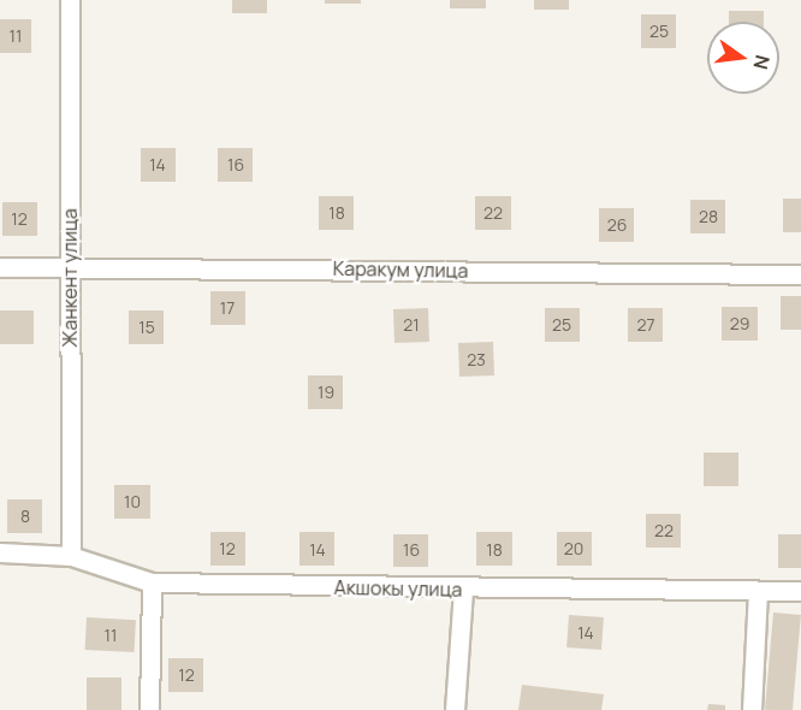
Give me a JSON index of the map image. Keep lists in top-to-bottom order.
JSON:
{
  "streets": {
    "street": ["Каракум улица", "Жанкент улица", "Акшокы улица"]
  },
  "crossings": [
    ["Каракум улица", "Жанкент улица"],
    ["Жанкент улица", "Акшокы улица"]
  ],
  "house_numbers": [
    "25",
    "11",
    "14",
    "16",
    "18",
    "22",
    "28",
    "12",
    "26",
    "17",
    "29",
    "21",
    "25",
    "27",
    "15",
    "23",
    "19",
    "10",
    "8",
    "22",
    "12",
    "20",
    "14",
    "16",
    "18",
    "14",
    "11",
    "12"
  ],
  "north": "right"
}
